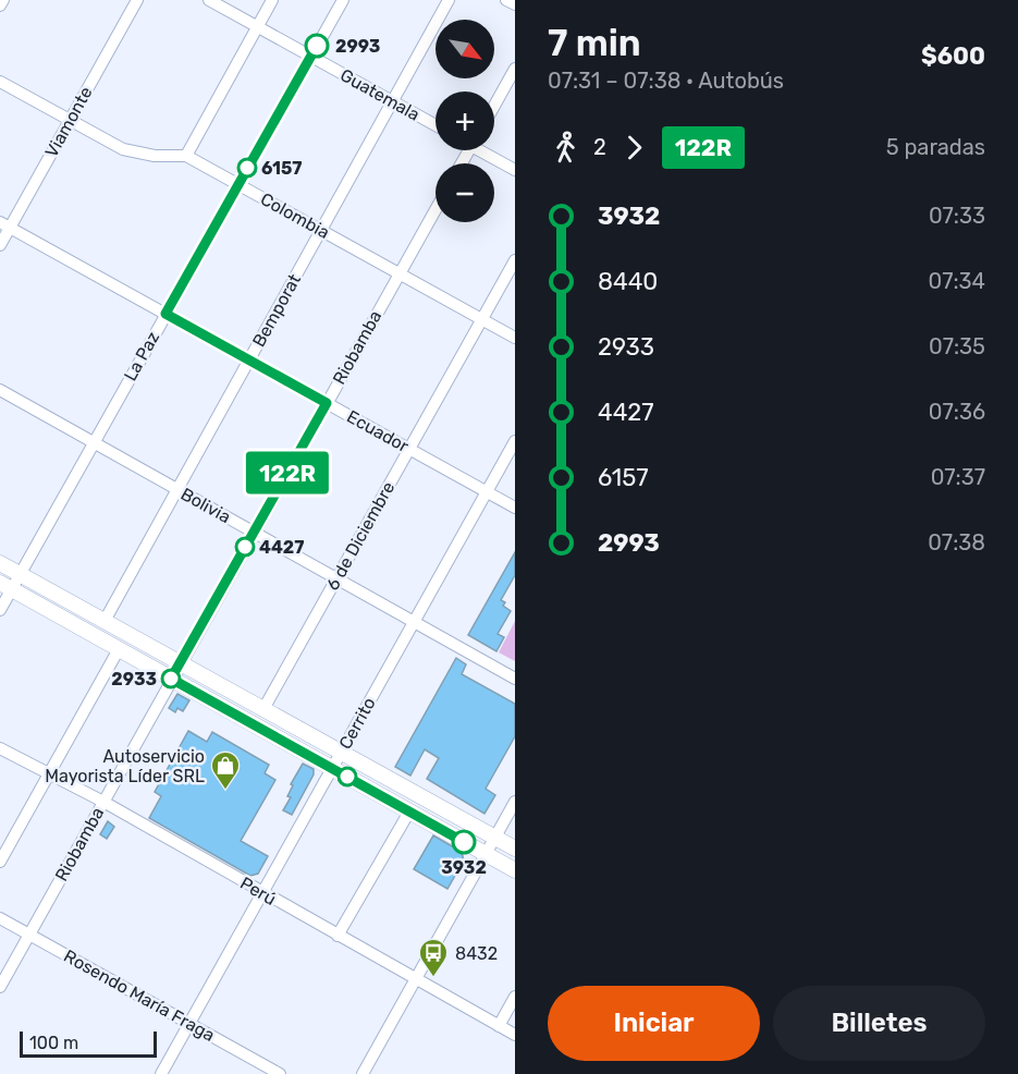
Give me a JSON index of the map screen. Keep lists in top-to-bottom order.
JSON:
{
  "streets": {
    "street": [
      "Guatemala",
      "Viamonte",
      "Colombia",
      "Bemporat",
      "Riobamba",
      "La Paz",
      "Ecuador",
      "Bolivia",
      "6 de Diciembre",
      "Cerrito",
      "Perú",
      "Rosendo María Fraga"
    ]
  },
  "crossings": [
    ["Guatemala", "Bemporat"],
    ["Guatemala", "La Paz"],
    ["Viamonte", "Colombia"],
    ["Viamonte", "Ecuador"],
    ["Colombia", "Bemporat"],
    ["Colombia", "Riobamba"],
    ["Colombia", "La Paz"],
    ["Colombia", "6 de Diciembre"],
    ["Bemporat", "Ecuador"],
    ["Bemporat", "Bolivia"],
    ["Riobamba", "Ecuador"],
    ["Riobamba", "Bolivia"],
    ["Riobamba", "Perú"],
    ["Riobamba", "Rosendo María Fraga"],
    ["La Paz", "Ecuador"],
    ["La Paz", "Bolivia"],
    ["Ecuador", "6 de Diciembre"],
    ["Ecuador", "Cerrito"],
    ["Bolivia", "6 de Diciembre"],
    ["Bolivia", "Cerrito"],
    ["Cerrito", "Perú"],
    ["Cerrito", "Rosendo María Fraga"]
  ],
  "places": {
    "other": [
      "2993",
      "6157",
      "4427",
      "2933",
      "3932"
    ],
    "shop": ["Autoservicio Mayorista Líder SRL"],
    "bus stop": ["8432"]
  },
  "lines": ["bus line 122R"],
  "scale_bar": "100 m",
  "north": "bottom right",
  "page": {
    "on_map": "122R",
    "heading": ["7 min", "07:31 – 07:38 · Autobús", "$600"],
    "map_buttons": ["+", "−"],
    "legs": ["2", "122R", "5 paradas"],
    "list": [
      {
        "name": "3932",
        "value": "07:33"
      },
      {
        "name": "8440",
        "value": "07:34"
      },
      {
        "name": "2933",
        "value": "07:35"
      },
      {
        "name": "4427",
        "value": "07:36"
      },
      {
        "name": "6157",
        "value": "07:37"
      },
      {
        "name": "2993",
        "value": "07:38"
      }
    ],
    "buttons": ["Iniciar", "Billetes"],
    "scale": "100 m"
  }
}
